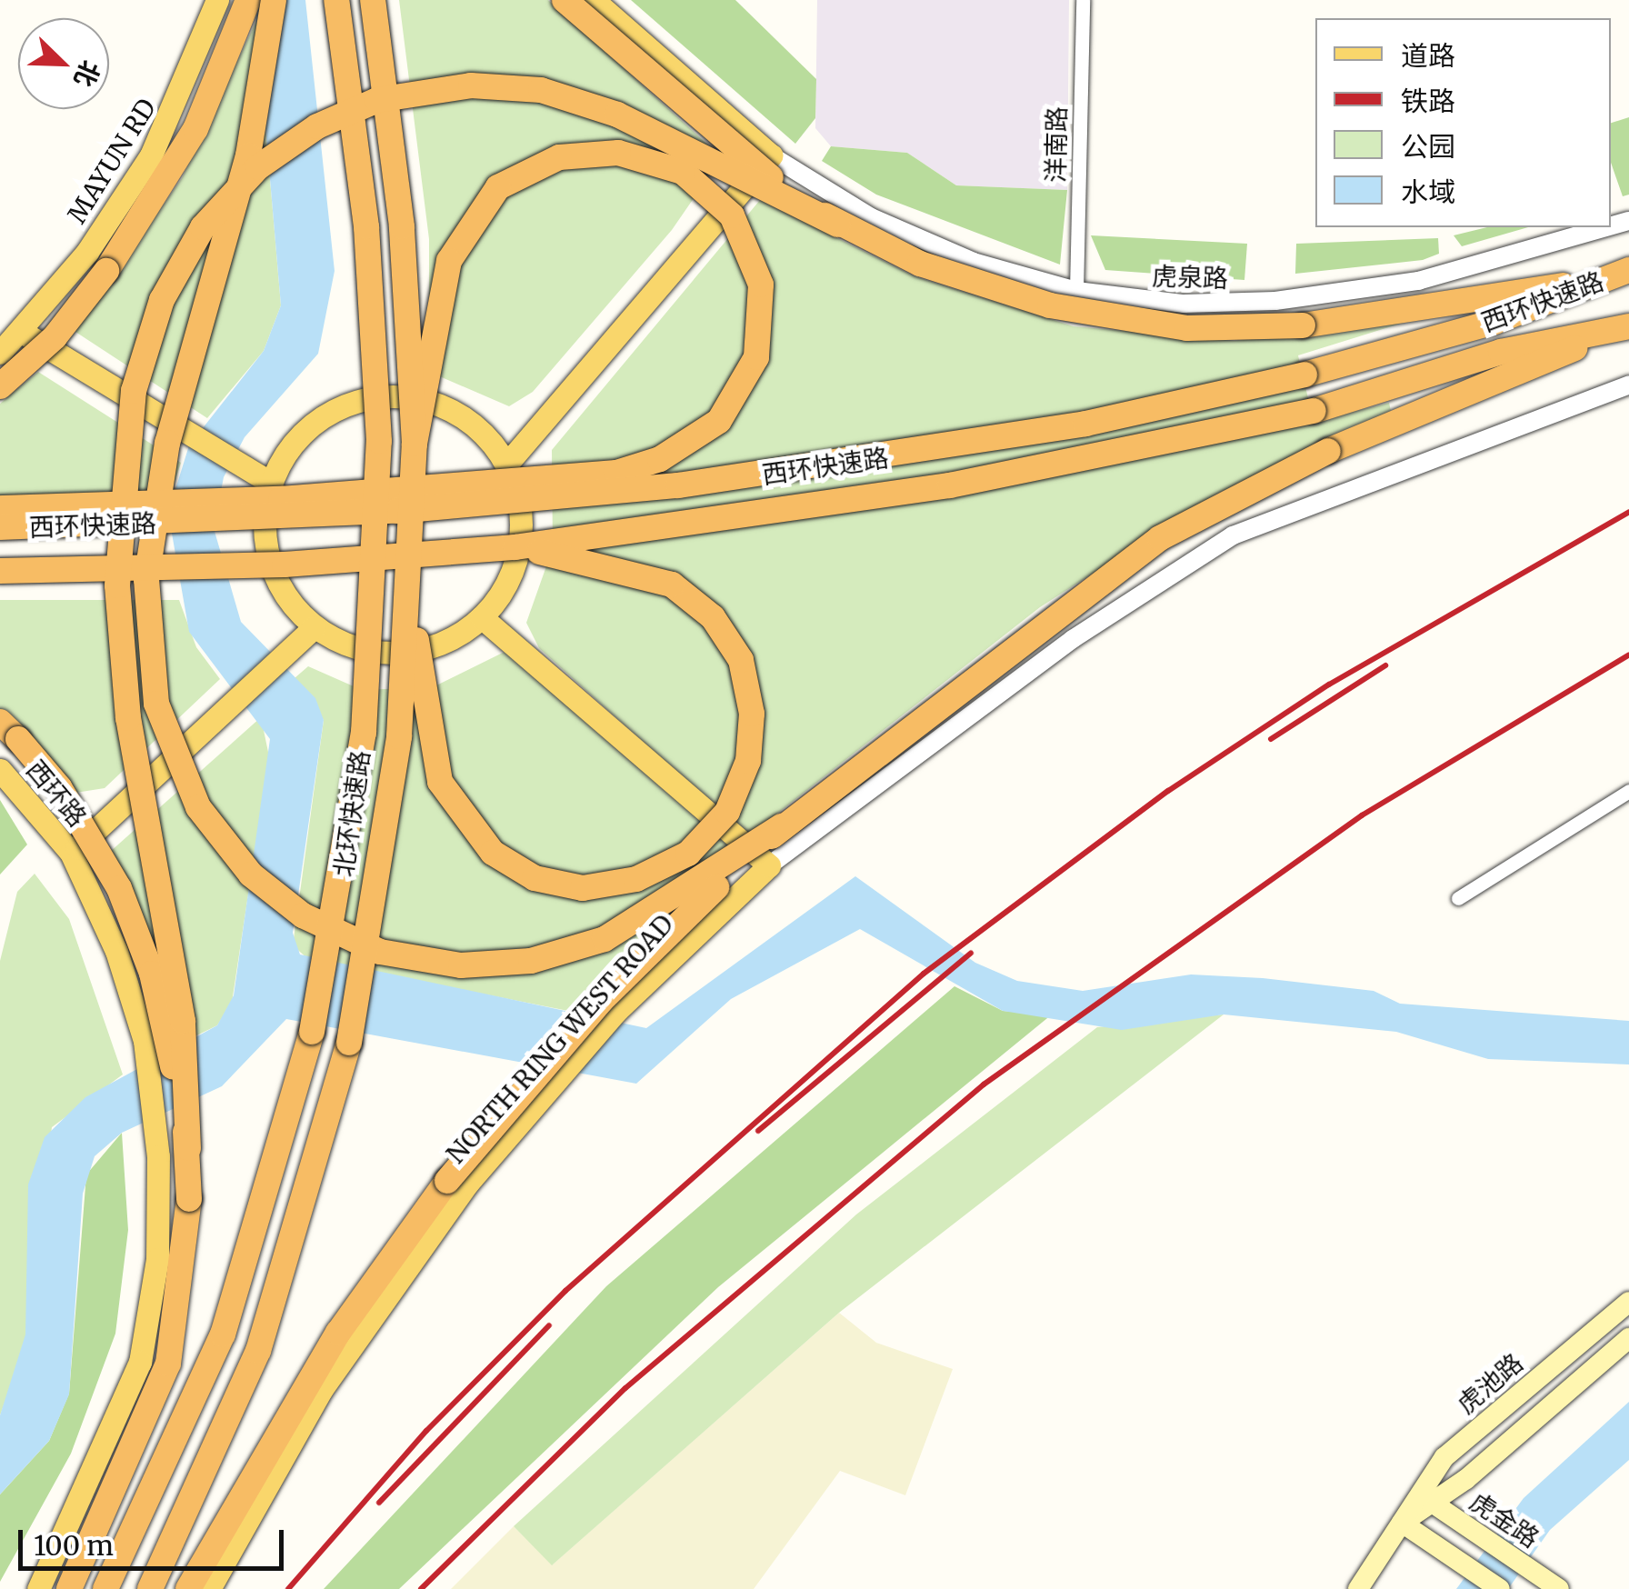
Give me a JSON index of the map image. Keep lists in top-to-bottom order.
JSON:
{
  "streets": {
    "highway": ["西环快速路", "北环快速路"],
    "main road": [
      "MAYUN RD",
      "西环路",
      "NORTH RING WEST ROAD",
      "虎池路",
      "虎金路"
    ],
    "street": ["洋南路", "虎泉路"]
  },
  "crossings": [
    ["洋南路", "虎泉路"],
    ["虎池路", "虎金路"]
  ],
  "legend": [
    "道路",
    "铁路",
    "公园",
    "水域"
  ],
  "scale_bar": "100 m",
  "north": "bottom right"
}
